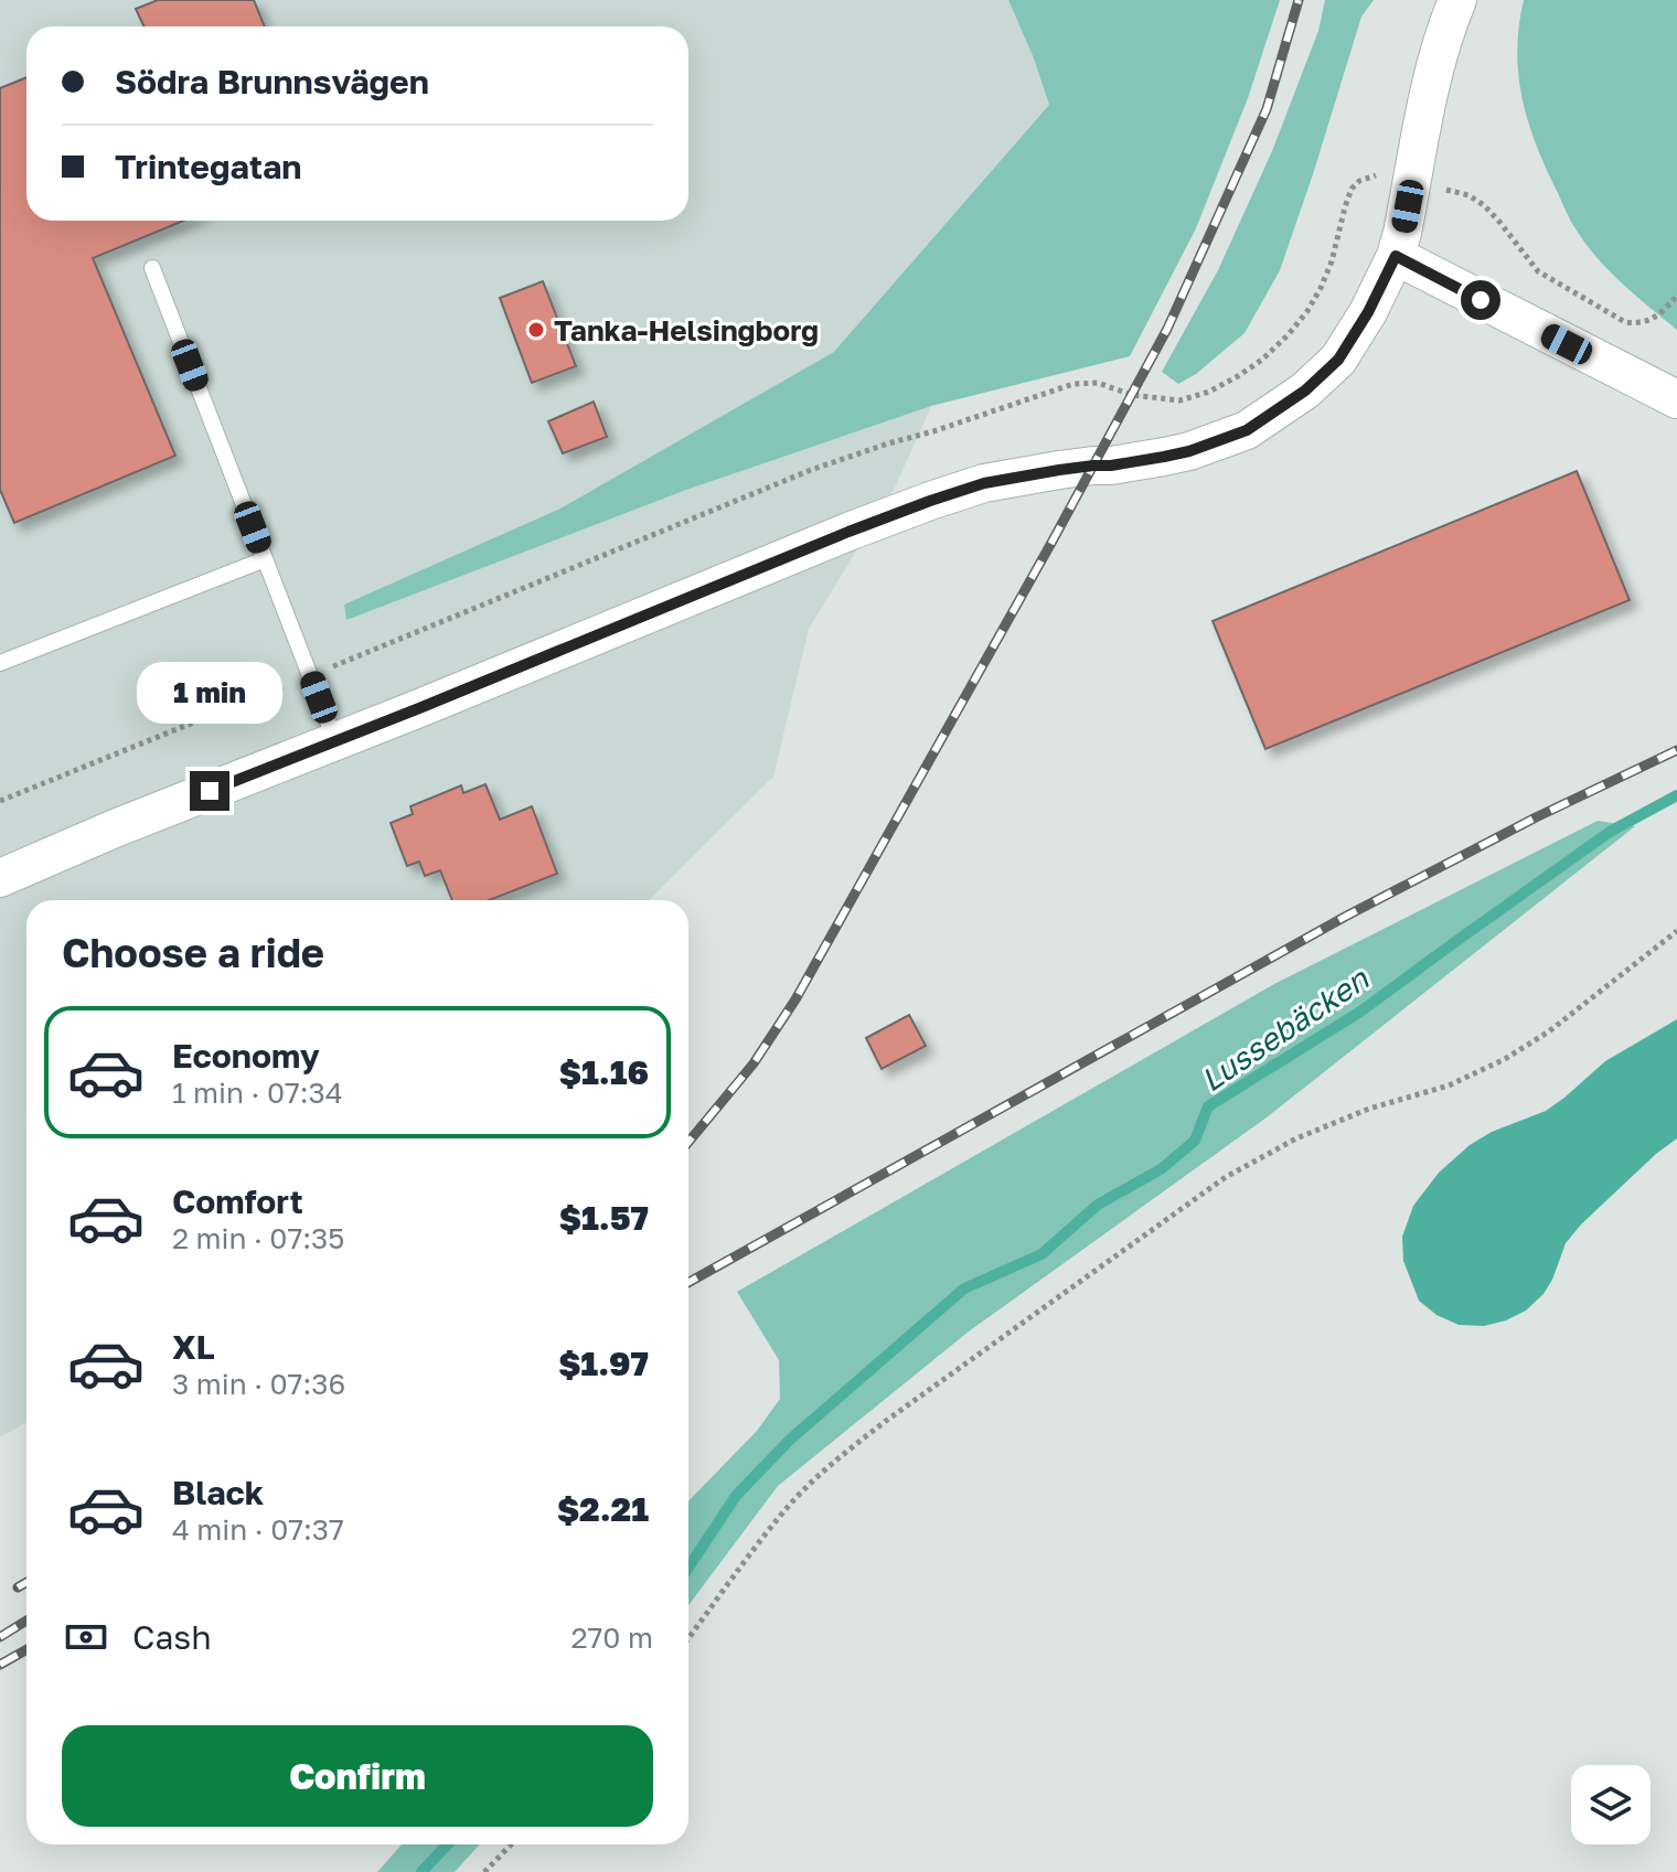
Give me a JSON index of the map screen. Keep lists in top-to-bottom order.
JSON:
{
  "water": ["Lussebäcken"],
  "places": ["Tanka-Helsingborg"],
  "page": {
    "banner": ["Södra Brunnsvägen", "Trintegatan"],
    "bubble": "1 min",
    "heading": "Choose a ride",
    "list": [
      {
        "name": "Economy",
        "note": "1 min · 07:34",
        "value": "$1.16"
      },
      {
        "name": "Comfort",
        "note": "2 min · 07:35",
        "value": "$1.57"
      },
      {
        "name": "XL",
        "note": "3 min · 07:36",
        "value": "$1.97"
      },
      {
        "name": "Black",
        "note": "4 min · 07:37",
        "value": "$2.21"
      }
    ],
    "pay": ["Cash", "270 m"],
    "buttons": "Confirm"
  }
}
